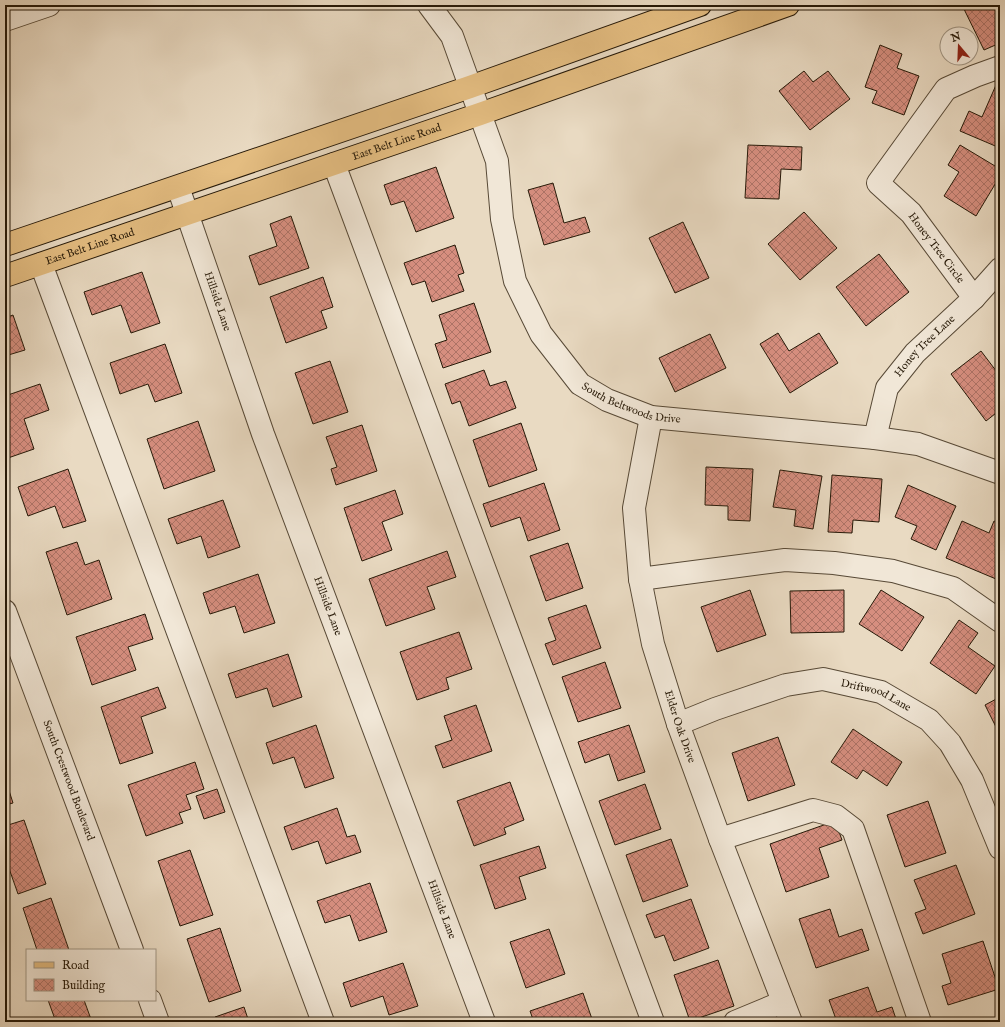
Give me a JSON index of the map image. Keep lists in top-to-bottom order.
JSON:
{
  "streets": {
    "main road": ["East Belt Line Road"],
    "street": [
      "Honey Tree Circle",
      "Hillside Lane",
      "Honey Tree Lane",
      "South Beltwoods Drive",
      "Driftwood Lane",
      "Elder Oak Drive",
      "South Crestwood Boulevard"
    ]
  },
  "crossings": [
    ["East Belt Line Road", "Hillside Lane"],
    ["East Belt Line Road", "South Beltwoods Drive"],
    ["Honey Tree Circle", "Honey Tree Lane"],
    ["Honey Tree Lane", "South Beltwoods Drive"],
    ["South Beltwoods Drive", "Elder Oak Drive"],
    ["Driftwood Lane", "Elder Oak Drive"]
  ],
  "legend": ["Road", "Building"],
  "north": "top"
}
